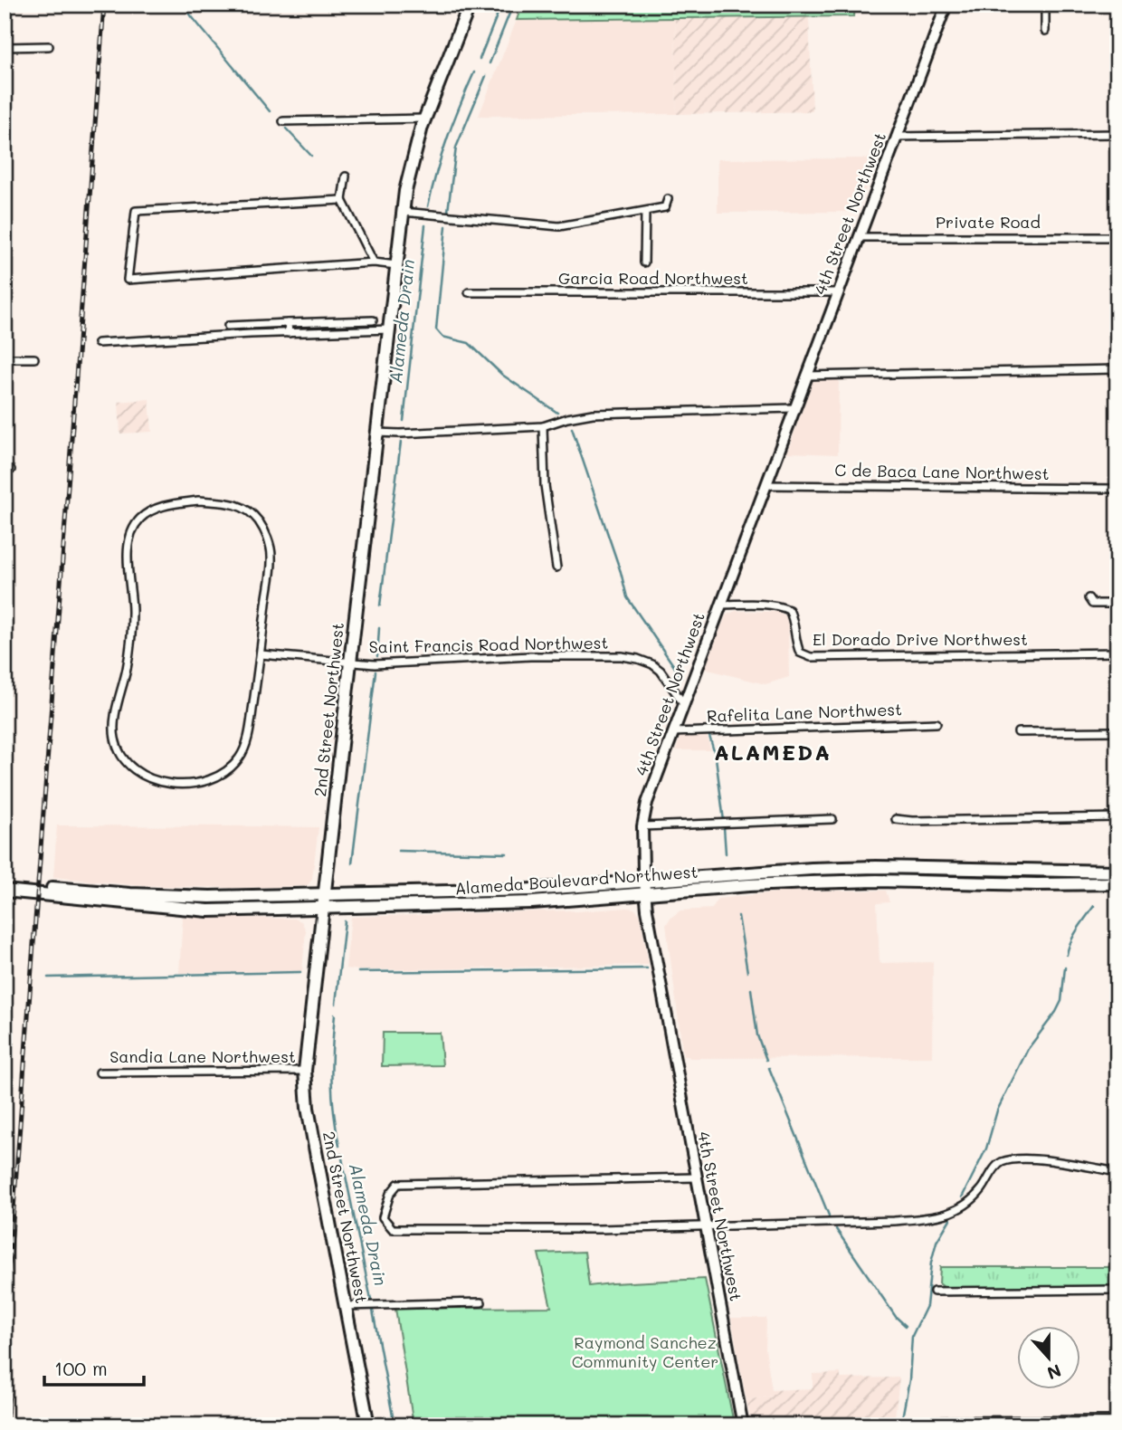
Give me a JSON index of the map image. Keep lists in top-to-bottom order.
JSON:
{
  "streets": {
    "main road": ["4th Street Northwest", "2nd Street Northwest", "Alameda Boulevard Northwest"],
    "street": [
      "Private Road",
      "Garcia Road Northwest",
      "C de Baca Lane Northwest",
      "El Dorado Drive Northwest",
      "Saint Francis Road Northwest",
      "Rafelita Lane Northwest",
      "Sandia Lane Northwest"
    ]
  },
  "crossings": [
    ["4th Street Northwest", "Private Road"],
    ["4th Street Northwest", "Garcia Road Northwest"],
    ["4th Street Northwest", "C de Baca Lane Northwest"],
    ["4th Street Northwest", "El Dorado Drive Northwest"],
    ["4th Street Northwest", "Saint Francis Road Northwest"],
    ["4th Street Northwest", "Rafelita Lane Northwest"],
    ["4th Street Northwest", "Alameda Boulevard Northwest"],
    ["Saint Francis Road Northwest", "2nd Street Northwest"],
    ["2nd Street Northwest", "Alameda Boulevard Northwest"],
    ["2nd Street Northwest", "Sandia Lane Northwest"]
  ],
  "districts": ["ALAMEDA"],
  "water": ["Alameda Drain"],
  "parks": ["Raymond Sanchez Community Center"],
  "scale_bar": "100 m",
  "north": "bottom"
}
